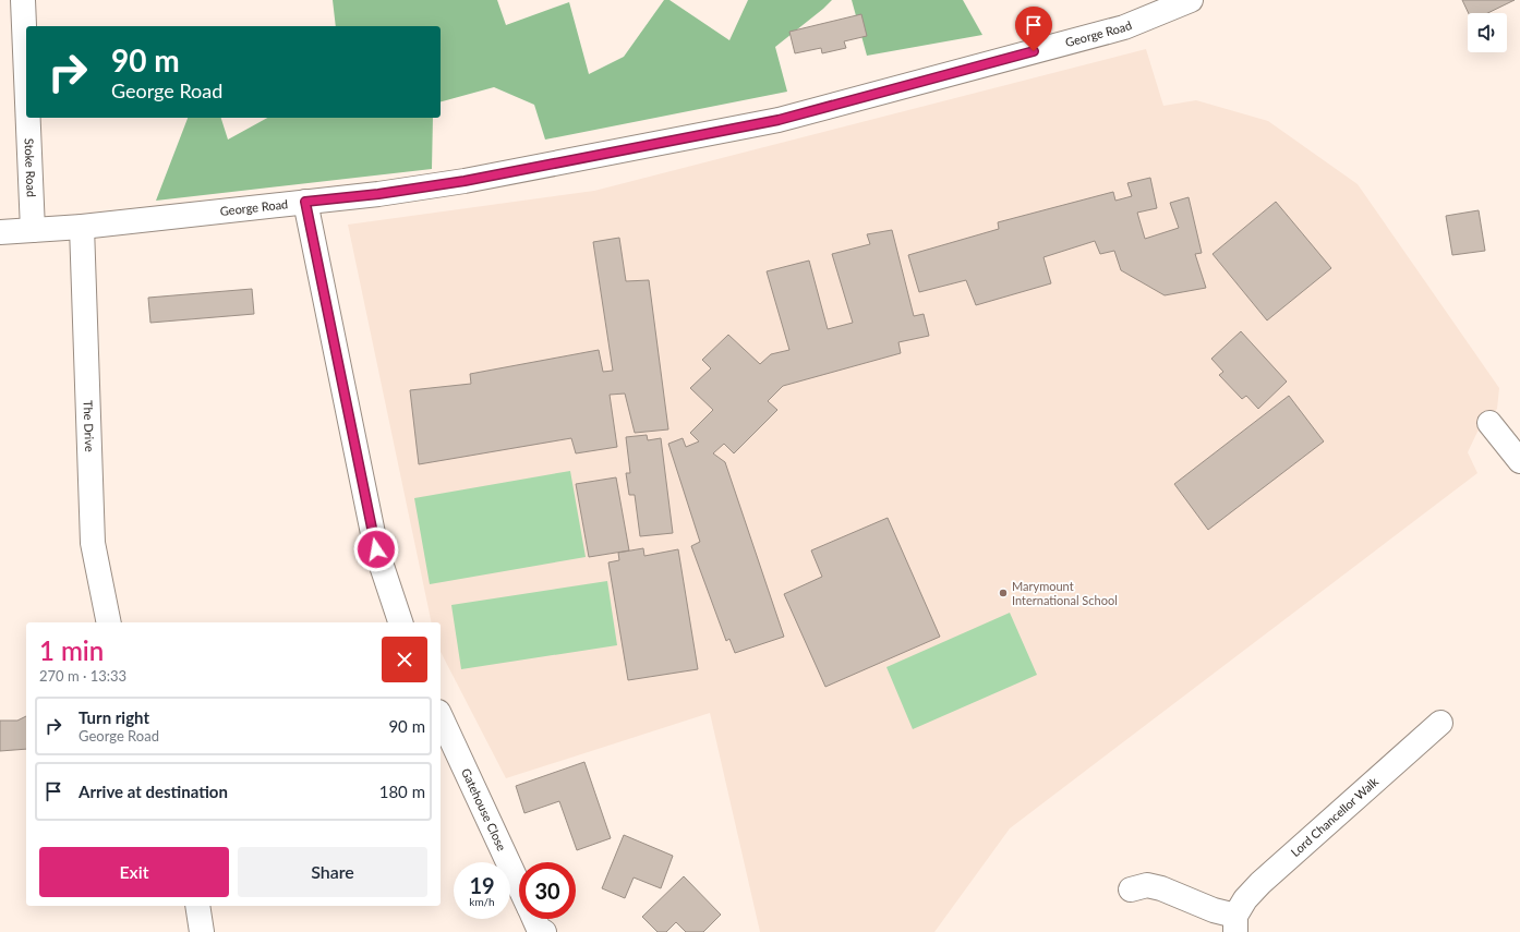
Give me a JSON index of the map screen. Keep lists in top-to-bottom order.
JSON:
{
  "streets": {
    "street": [
      "George Road",
      "Stoke Road",
      "The Drive",
      "Gatehouse Close",
      "Lord Chancellor Walk"
    ]
  },
  "crossings": [
    ["George Road", "Stoke Road"],
    ["George Road", "The Drive"]
  ],
  "places": ["Marymount International School"],
  "page": {
    "turn": ["90 m", "George Road"],
    "heading": ["1 min", "270 m · 13:33"],
    "list": [
      {
        "name": "Turn right",
        "note": "George Road",
        "value": "90 m"
      },
      {
        "name": "Arrive at destination",
        "value": "180 m"
      }
    ],
    "buttons": ["Exit", "Share"],
    "speed": "19 km/h",
    "limit": "30"
  }
}
